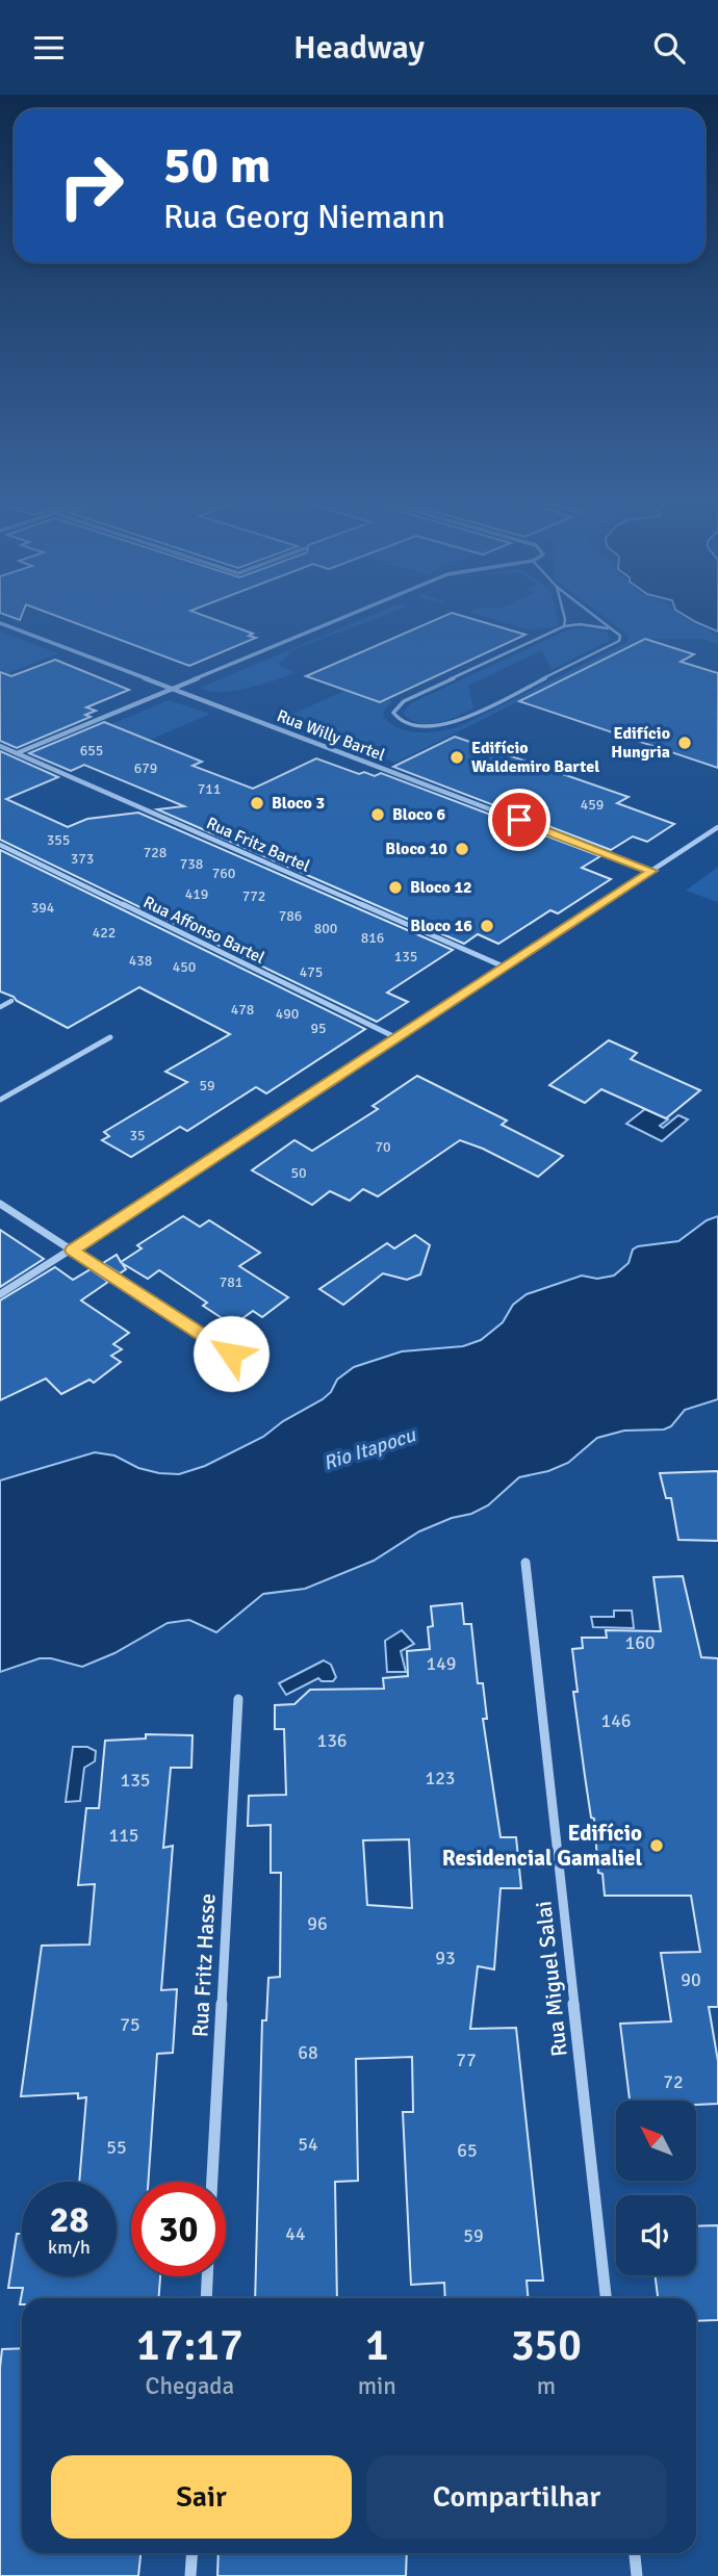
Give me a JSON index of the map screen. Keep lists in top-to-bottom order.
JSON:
{
  "streets": {
    "street": [
      "Rua Willy Bartel",
      "Rua Fritz Bartel",
      "Rua Affonso Bartel",
      "Rua Fritz Hasse",
      "Rua Miguel Salai"
    ]
  },
  "water": ["Rio Itapocu"],
  "places": [
    "Edifício Hungria",
    "Edifício Waldemiro Bartel",
    "Bloco 3",
    "Bloco 6",
    "Bloco 10",
    "Bloco 12",
    "Bloco 16",
    "Edifício Residencial Gamaliel"
  ],
  "house_numbers": [
    "655",
    "679",
    "711",
    "459",
    "355",
    "728",
    "373",
    "738",
    "760",
    "419",
    "772",
    "394",
    "786",
    "800",
    "422",
    "816",
    "135",
    "438",
    "450",
    "475",
    "478",
    "490",
    "95",
    "59",
    "35",
    "70",
    "50",
    "781",
    "160",
    "149",
    "146",
    "136",
    "123",
    "135",
    "115",
    "96",
    "93",
    "90",
    "75",
    "68",
    "77",
    "72",
    "54",
    "55",
    "65",
    "44",
    "59"
  ],
  "north": "top left",
  "page": {
    "header": "Headway",
    "turn": ["50 m", "Rua Georg Niemann"],
    "speed": "28 km/h",
    "limit": "30",
    "eta": [
      "17:17",
      "Chegada",
      "1",
      "min",
      "350",
      "m"
    ],
    "buttons": ["Sair", "Compartilhar"]
  }
}
